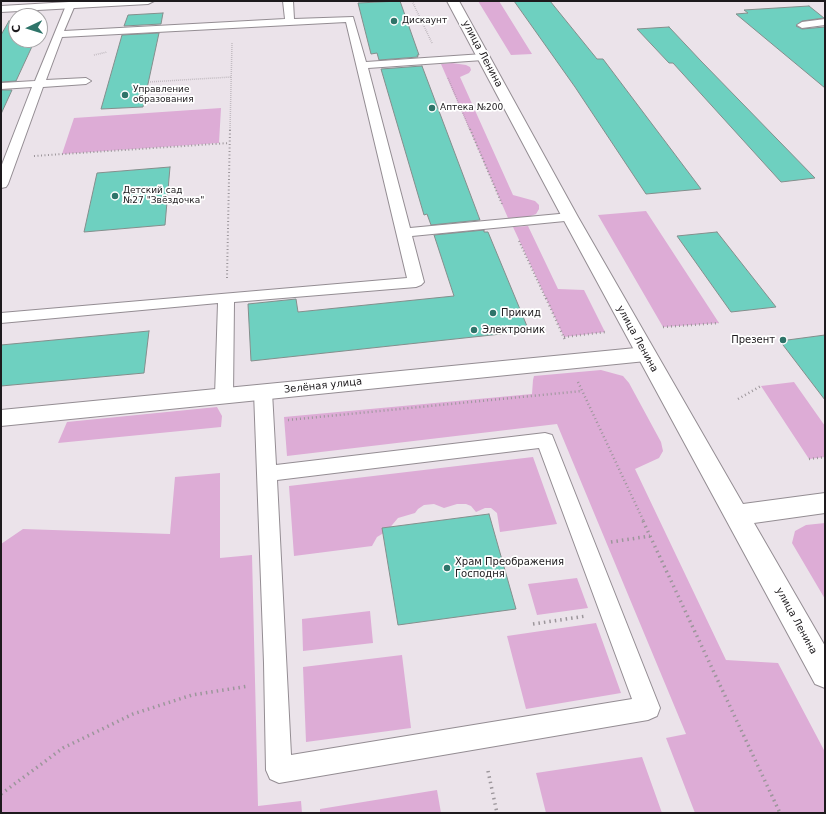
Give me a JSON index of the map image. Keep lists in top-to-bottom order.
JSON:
{
  "streets": {
    "main road": ["улица Ленина", "Зелёная улица"]
  },
  "crossings": [
    ["улица Ленина", "Зелёная улица"]
  ],
  "places": [
    "Дискаунт",
    "Управление образования",
    "Аптека №200",
    "Детский сад №27 \"Звёздочка\"",
    "Прикид",
    "Электроник",
    "Презент",
    "Храм Преображения Господня"
  ],
  "north": "left"
}
